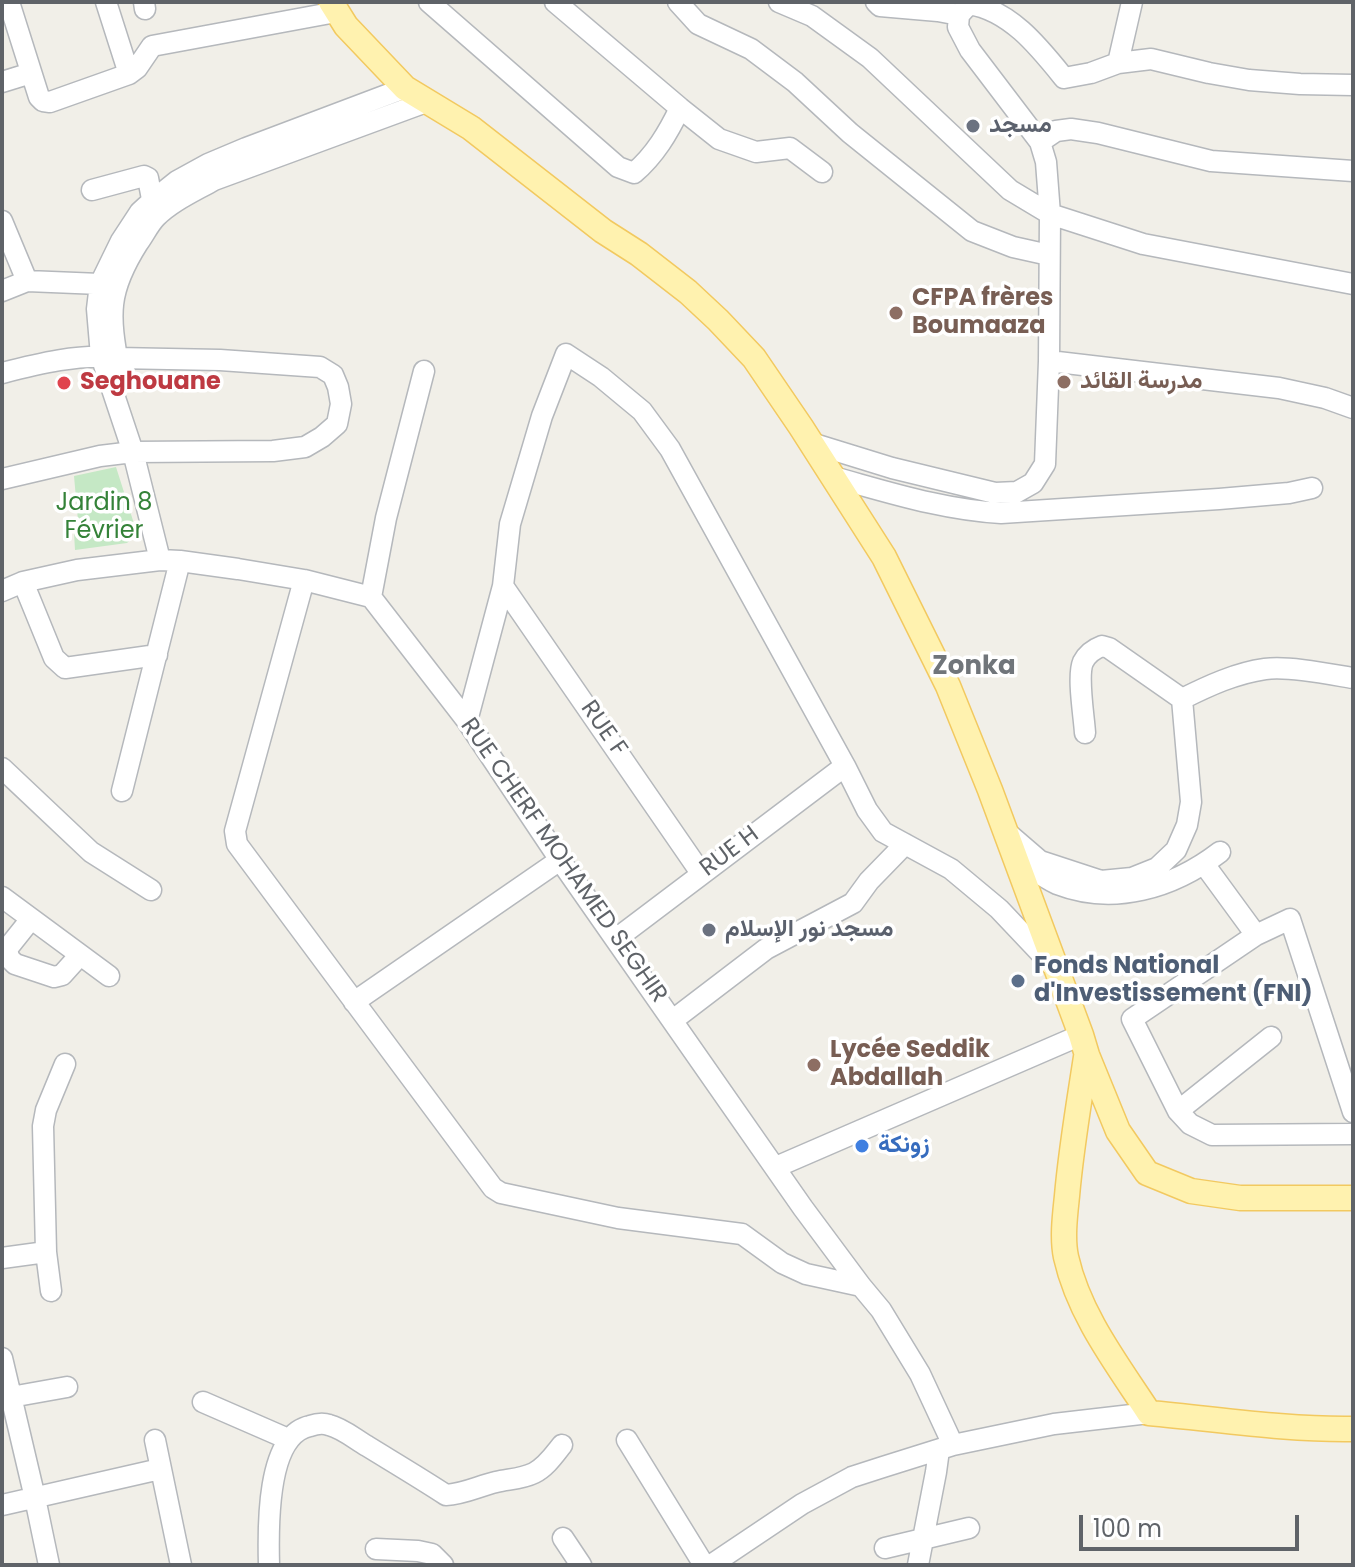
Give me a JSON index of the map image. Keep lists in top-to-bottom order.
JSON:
{
  "streets": {
    "street": ["RUE F", "RUE H", "RUE CHERF MOHAMED SEGHIR"]
  },
  "crossings": [
    ["RUE F", "RUE H"],
    ["RUE H", "RUE CHERF MOHAMED SEGHIR"]
  ],
  "districts": ["Zonka"],
  "parks": ["Jardin 8 Février"],
  "places": [
    "مسجد",
    "CFPA frères Boumaaza",
    "مدرسة القائد",
    "Seghouane",
    "مسجد نور الإسلام",
    "Fonds National d'Investissement (FNI)",
    "Lycée Seddik Abdallah",
    "زونكة"
  ],
  "scale_bar": "100 m"
}
